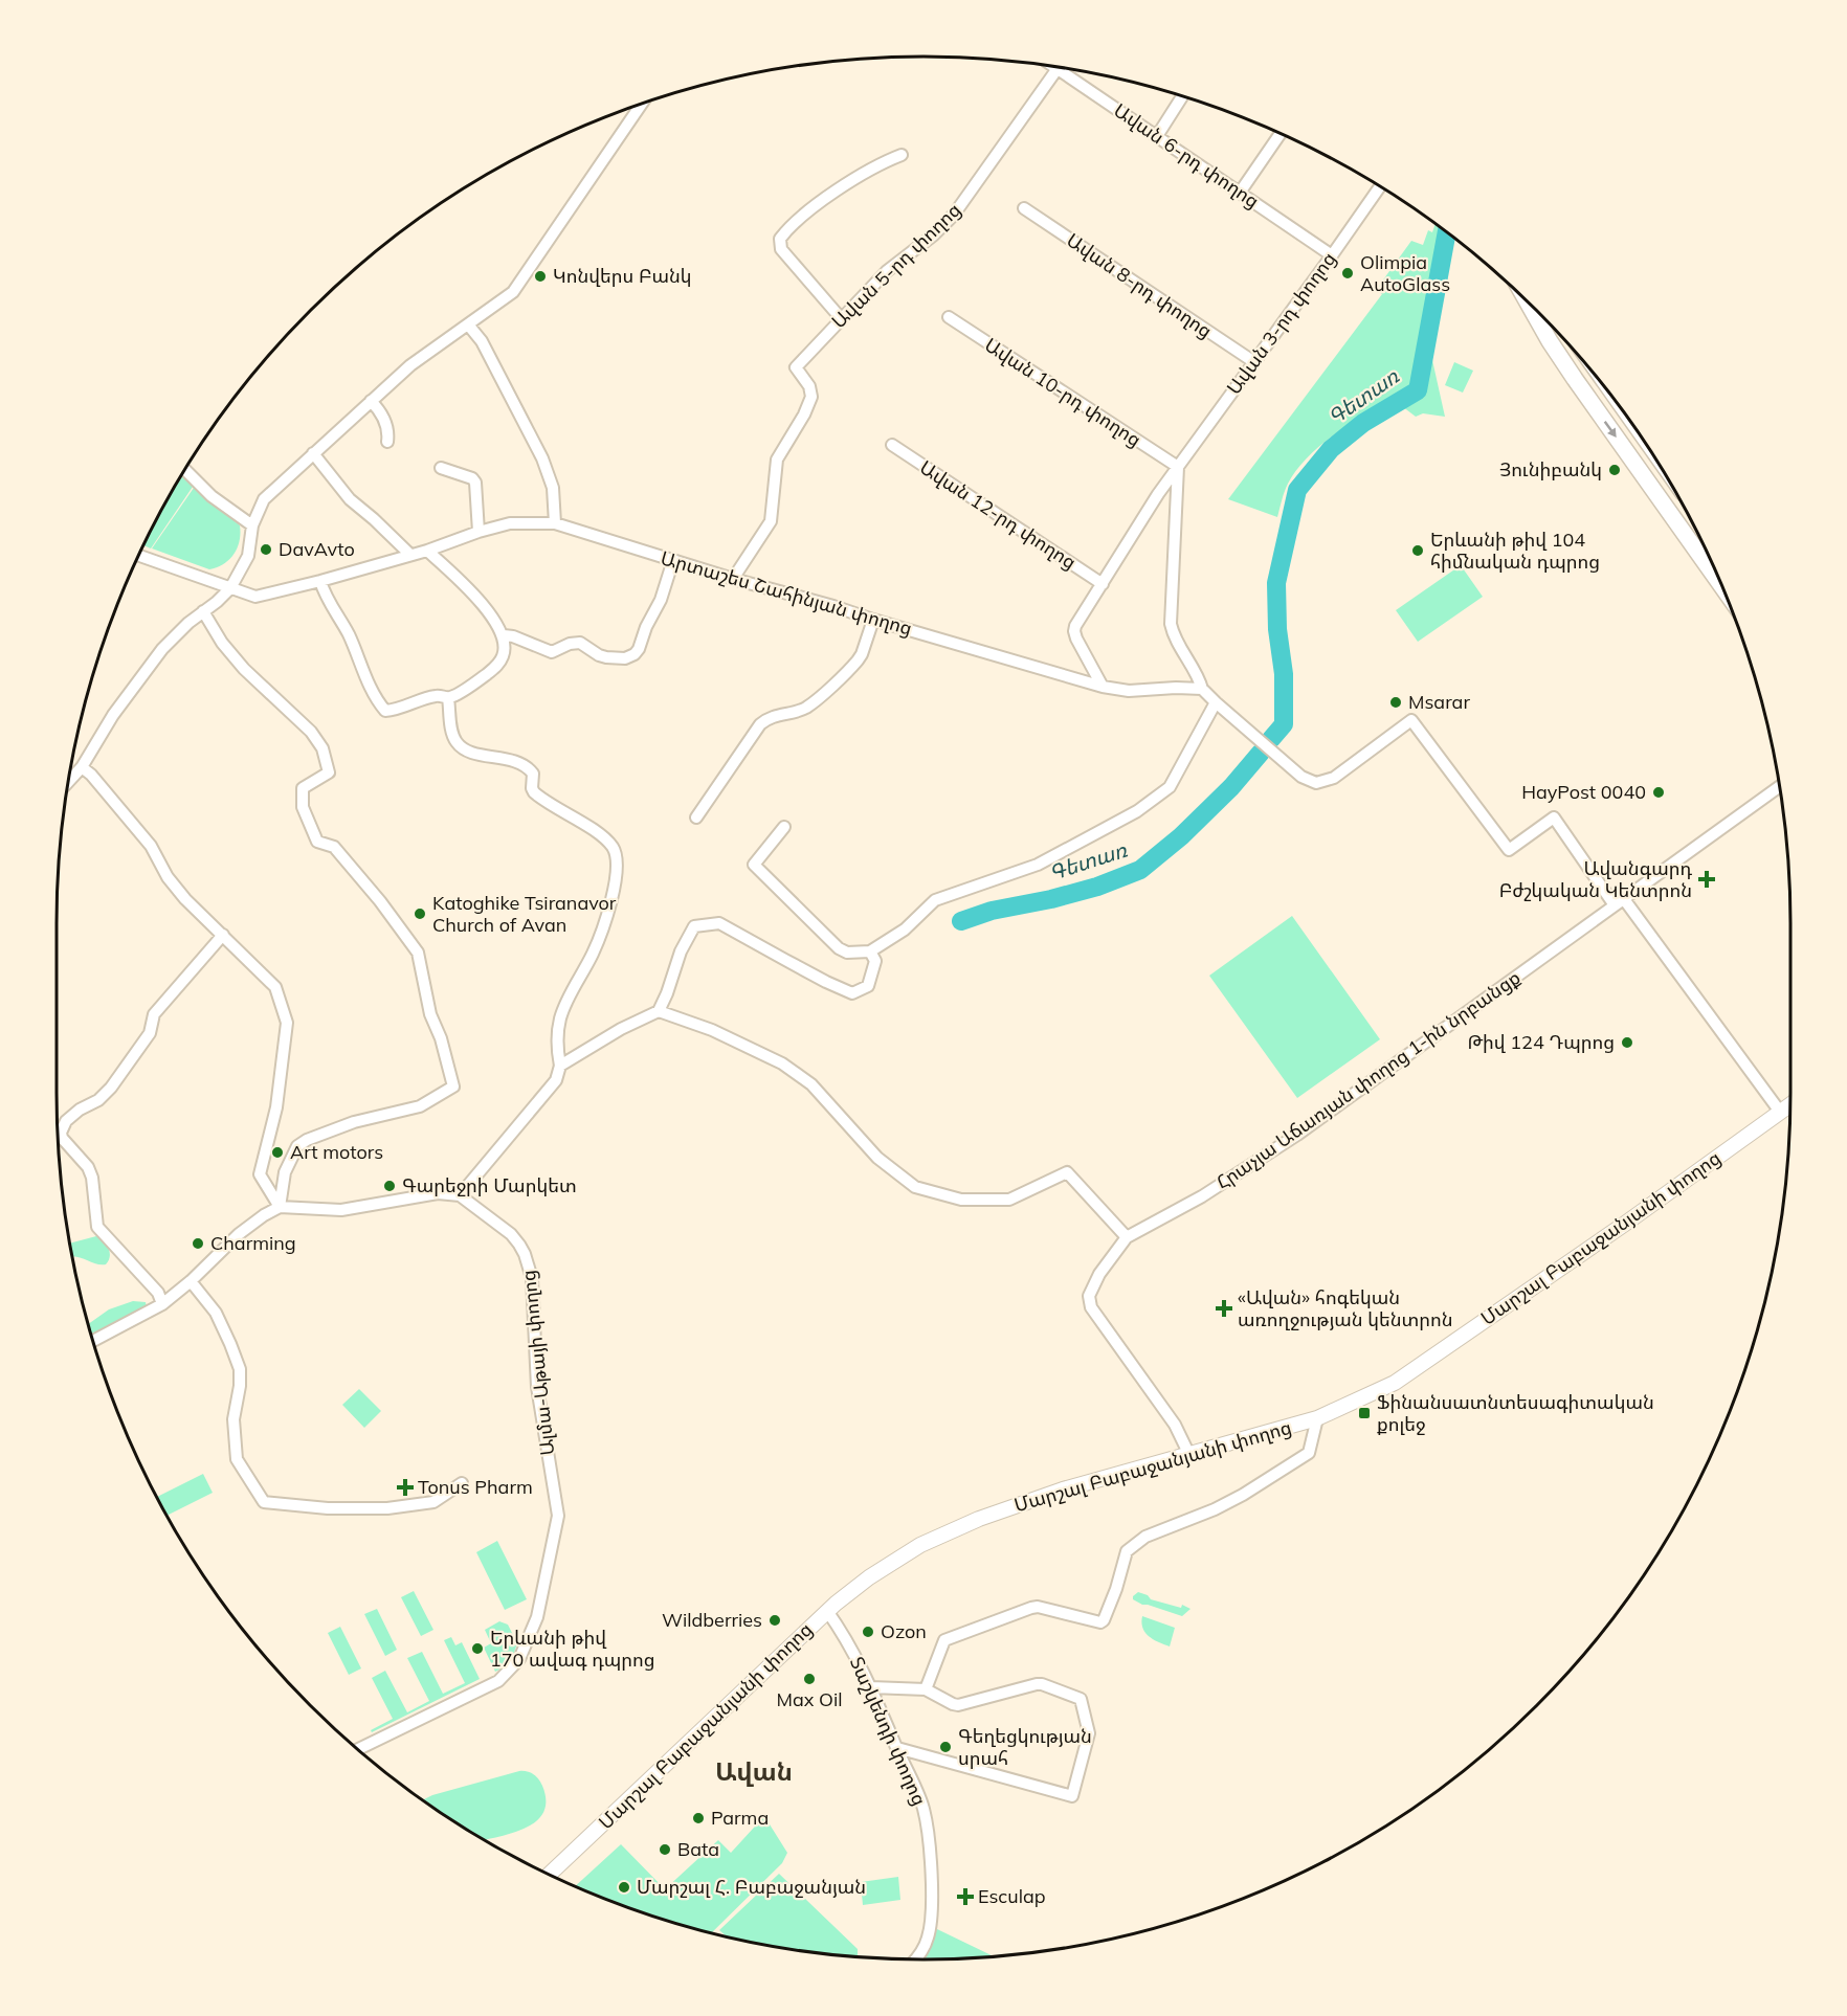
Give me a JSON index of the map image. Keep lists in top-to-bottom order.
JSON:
{
  "streets": {
    "main road": ["Մարշալ Բաբաջանյանի փողոց"],
    "street": [
      "Ավան 6-րդ փողոց",
      "Ավան 5-րդ փողոց",
      "Ավան 8-րդ փողոց",
      "Ավան 3-րդ փողոց",
      "Ավան 10-րդ փողոց",
      "Ավան 12-րդ փողոց",
      "Արտաշես Շահինյան փողոց",
      "Հրաչյա Աճառյան փողոց 1-ին նրբանցք",
      "Ալմա-Աթայի փողոց",
      "Տաշկենդի փողոց"
    ]
  },
  "crossings": [
    ["Ավան 6-րդ փողոց", "Ավան 3-րդ փողոց"],
    ["Ավան 5-րդ փողոց", "Արտաշես Շահինյան փողոց"],
    ["Ավան 8-րդ փողոց", "Ավան 3-րդ փողոց"],
    ["Ավան 3-րդ փողոց", "Ավան 10-րդ փողոց"],
    ["Ավան 3-րդ փողոց", "Ավան 12-րդ փողոց"],
    ["Ավան 3-րդ փողոց", "Արտաշես Շահինյան փողոց"],
    ["Մարշալ Բաբաջանյանի փողոց", "Տաշկենդի փողոց"]
  ],
  "districts": ["Ավան"],
  "water": ["Գետառ"],
  "places": {
    "other": [
      "Olimpia AutoGlass",
      "Կոնվերս Բանկ",
      "Յունիբանկ",
      "DavAvto",
      "Երևանի թիվ 104 հիմնական դպրոց",
      "Msarar",
      "HayPost 0040",
      "Katoghike Tsiranavor Church of Avan",
      "Թիվ 124 Դպրոց",
      "Art motors",
      "Գարեջրի Մարկետ",
      "Charming",
      "Wildberries",
      "Ozon",
      "Երևանի թիվ 170 ավագ դպրոց",
      "Max Oil",
      "Գեղեցկության սրահ",
      "Parma",
      "Bata",
      "Մարշալ Հ. Բաբաջանյան"
    ],
    "health": [
      "Ավանգարդ Բժշկական Կենտրոն",
      "«Ավան» հոգեկան առողջության կենտրոն",
      "Tonus Pharm",
      "Esculap"
    ],
    "transit": ["Ֆինանսատնտեսագիտական քոլեջ"]
  }
}
